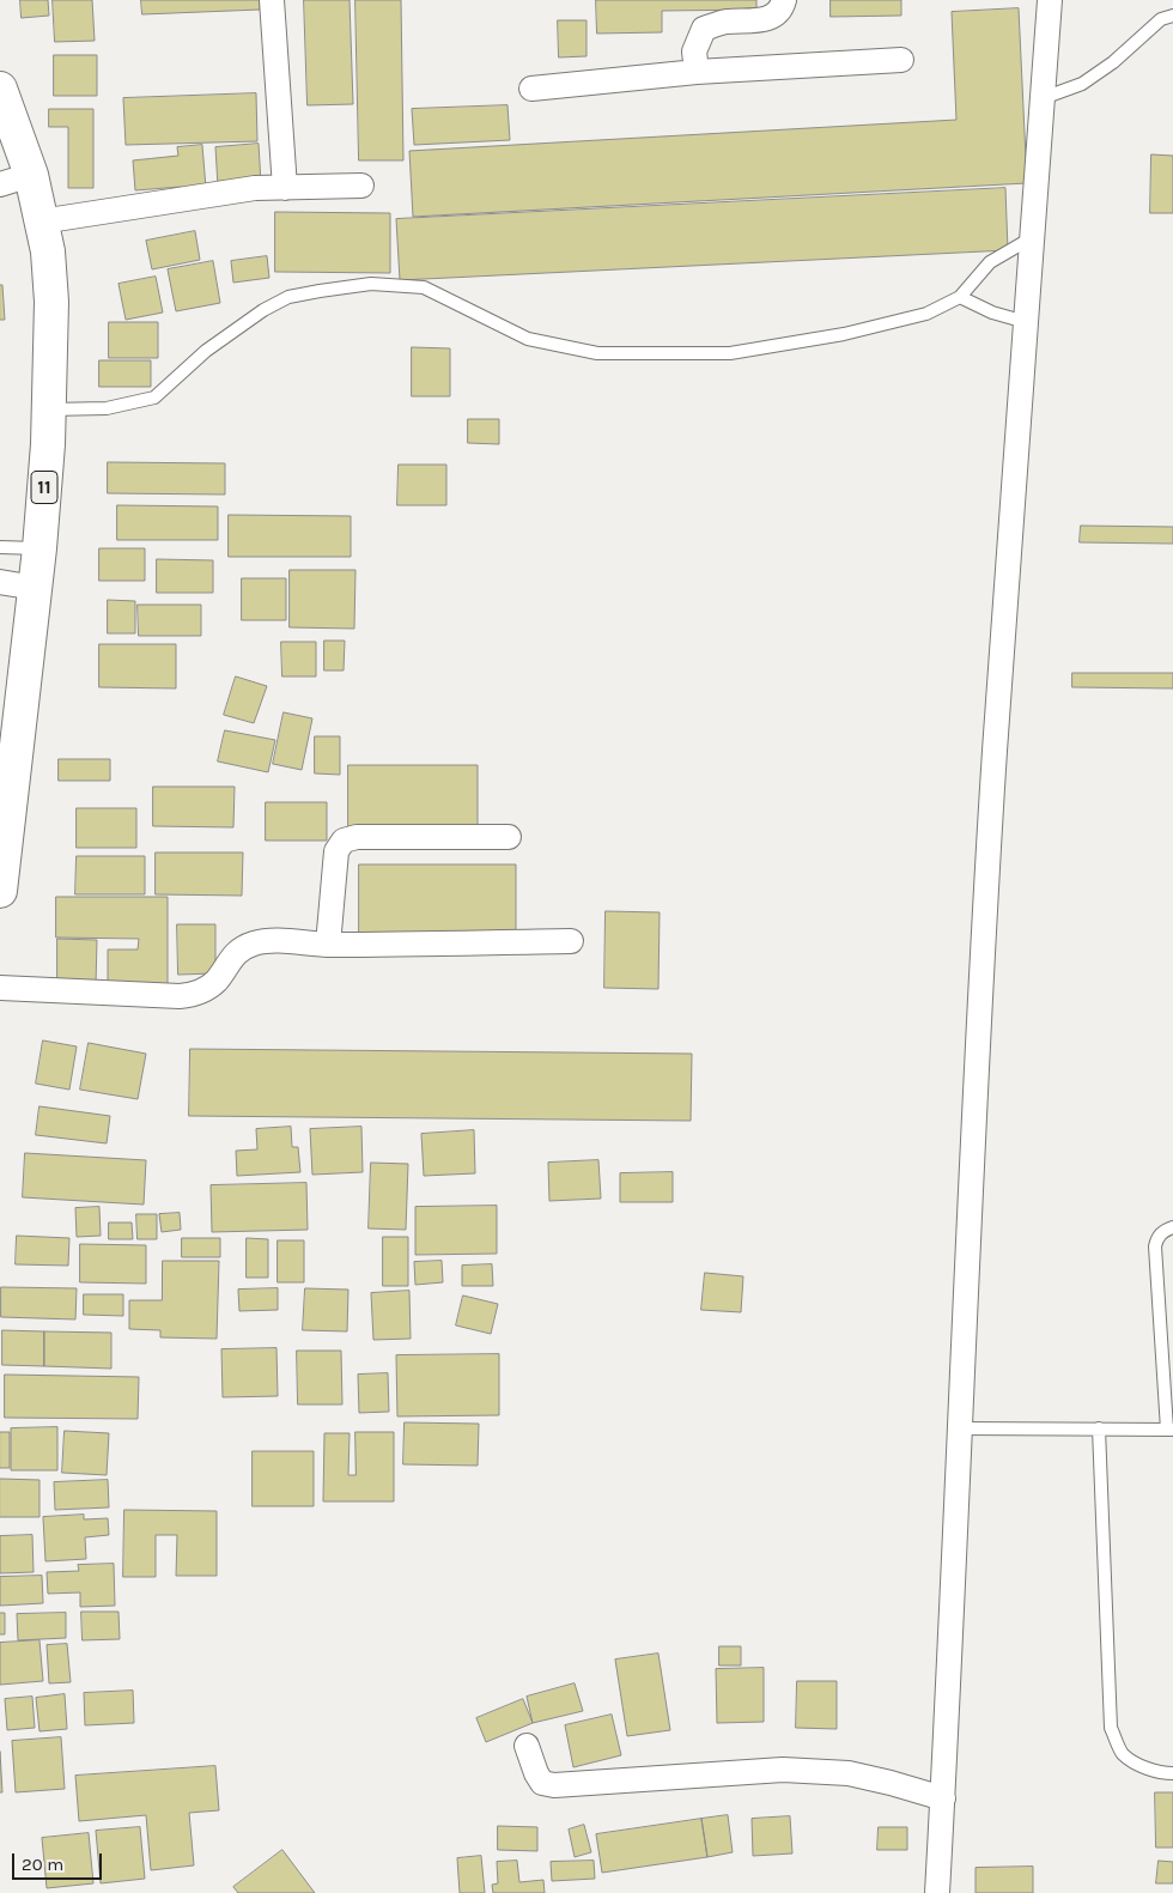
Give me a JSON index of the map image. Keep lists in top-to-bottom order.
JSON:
{
  "streets": {
    "highway": ["11"]
  },
  "scale_bar": "20 m"
}
